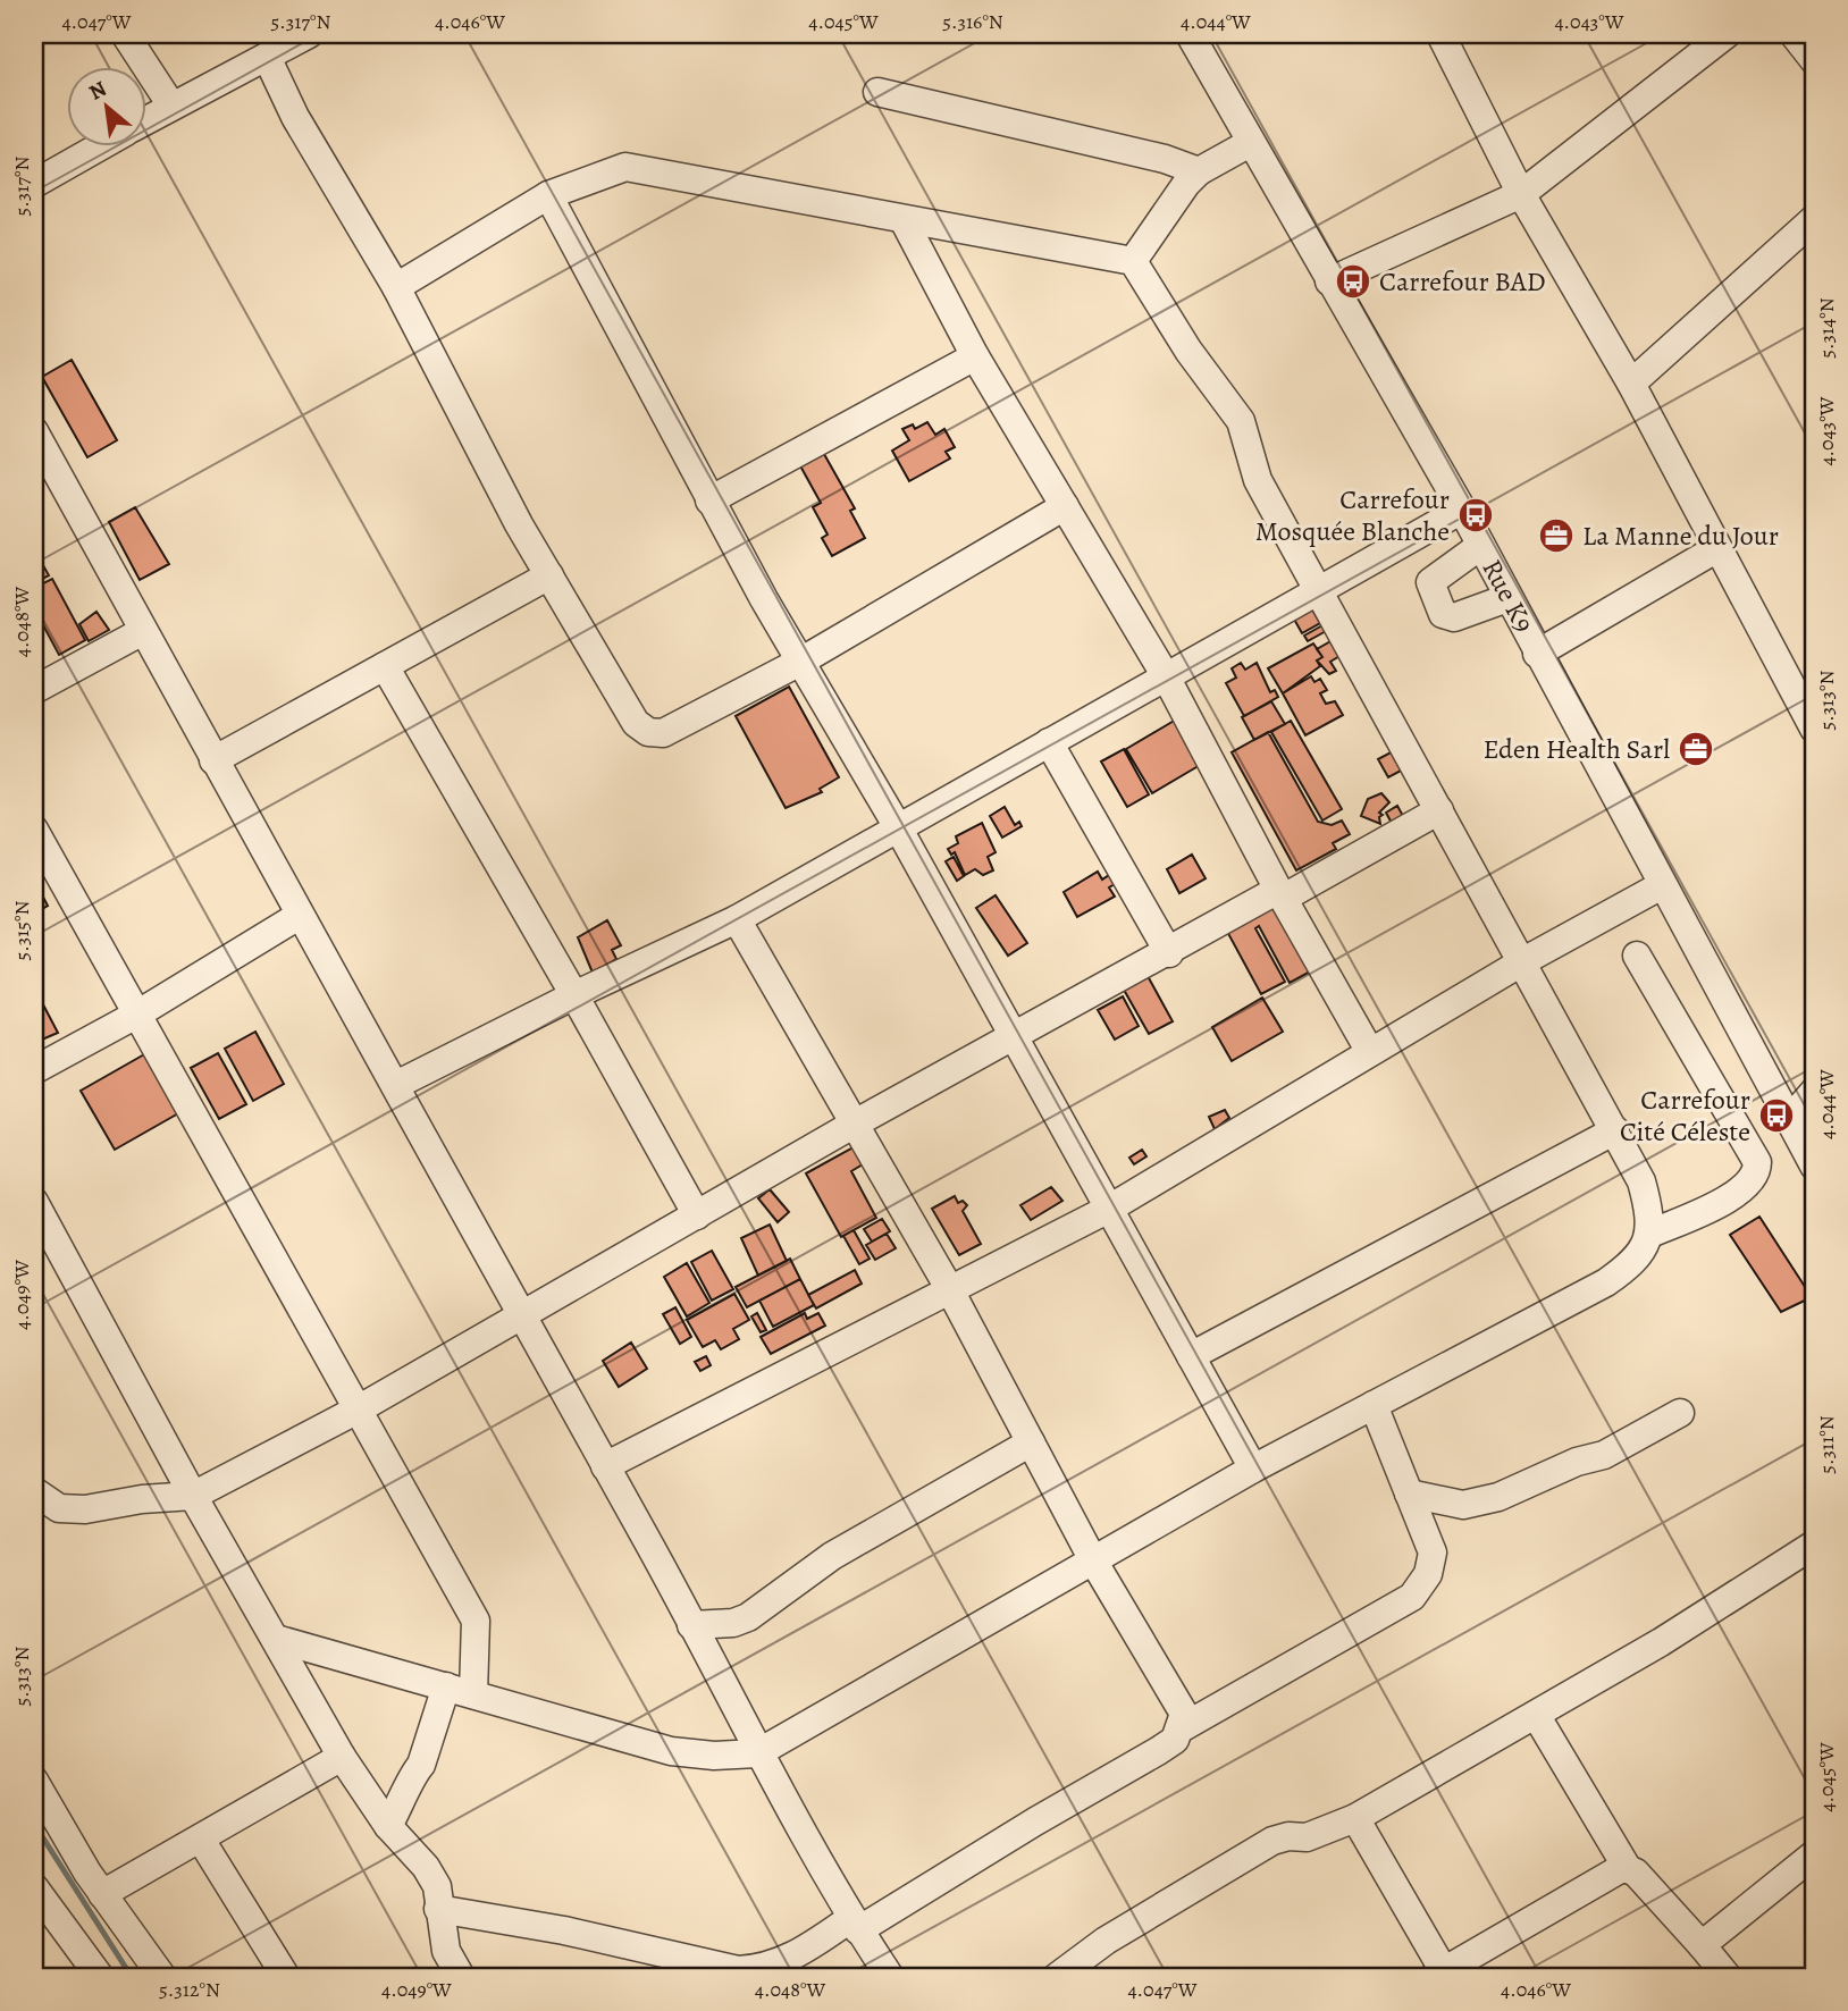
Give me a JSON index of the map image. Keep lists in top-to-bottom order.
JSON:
{
  "streets": {
    "street": ["Rue K9"]
  },
  "places": {
    "bus stop": ["Carrefour BAD", "Carrefour Mosquée Blanche", "Carrefour Cité Céleste"],
    "office": ["La Manne du Jour", "Eden Health Sarl"]
  },
  "north": "top left",
  "coordinates": [
    "4.047°W",
    "5.317°N",
    "4.046°W",
    "4.045°W",
    "5.316°N",
    "4.044°W",
    "4.043°W",
    "5.314°N",
    "4.048°W",
    "5.313°N",
    "5.315°N",
    "4.049°W",
    "5.311°N",
    "5.312°N"
  ]
}
